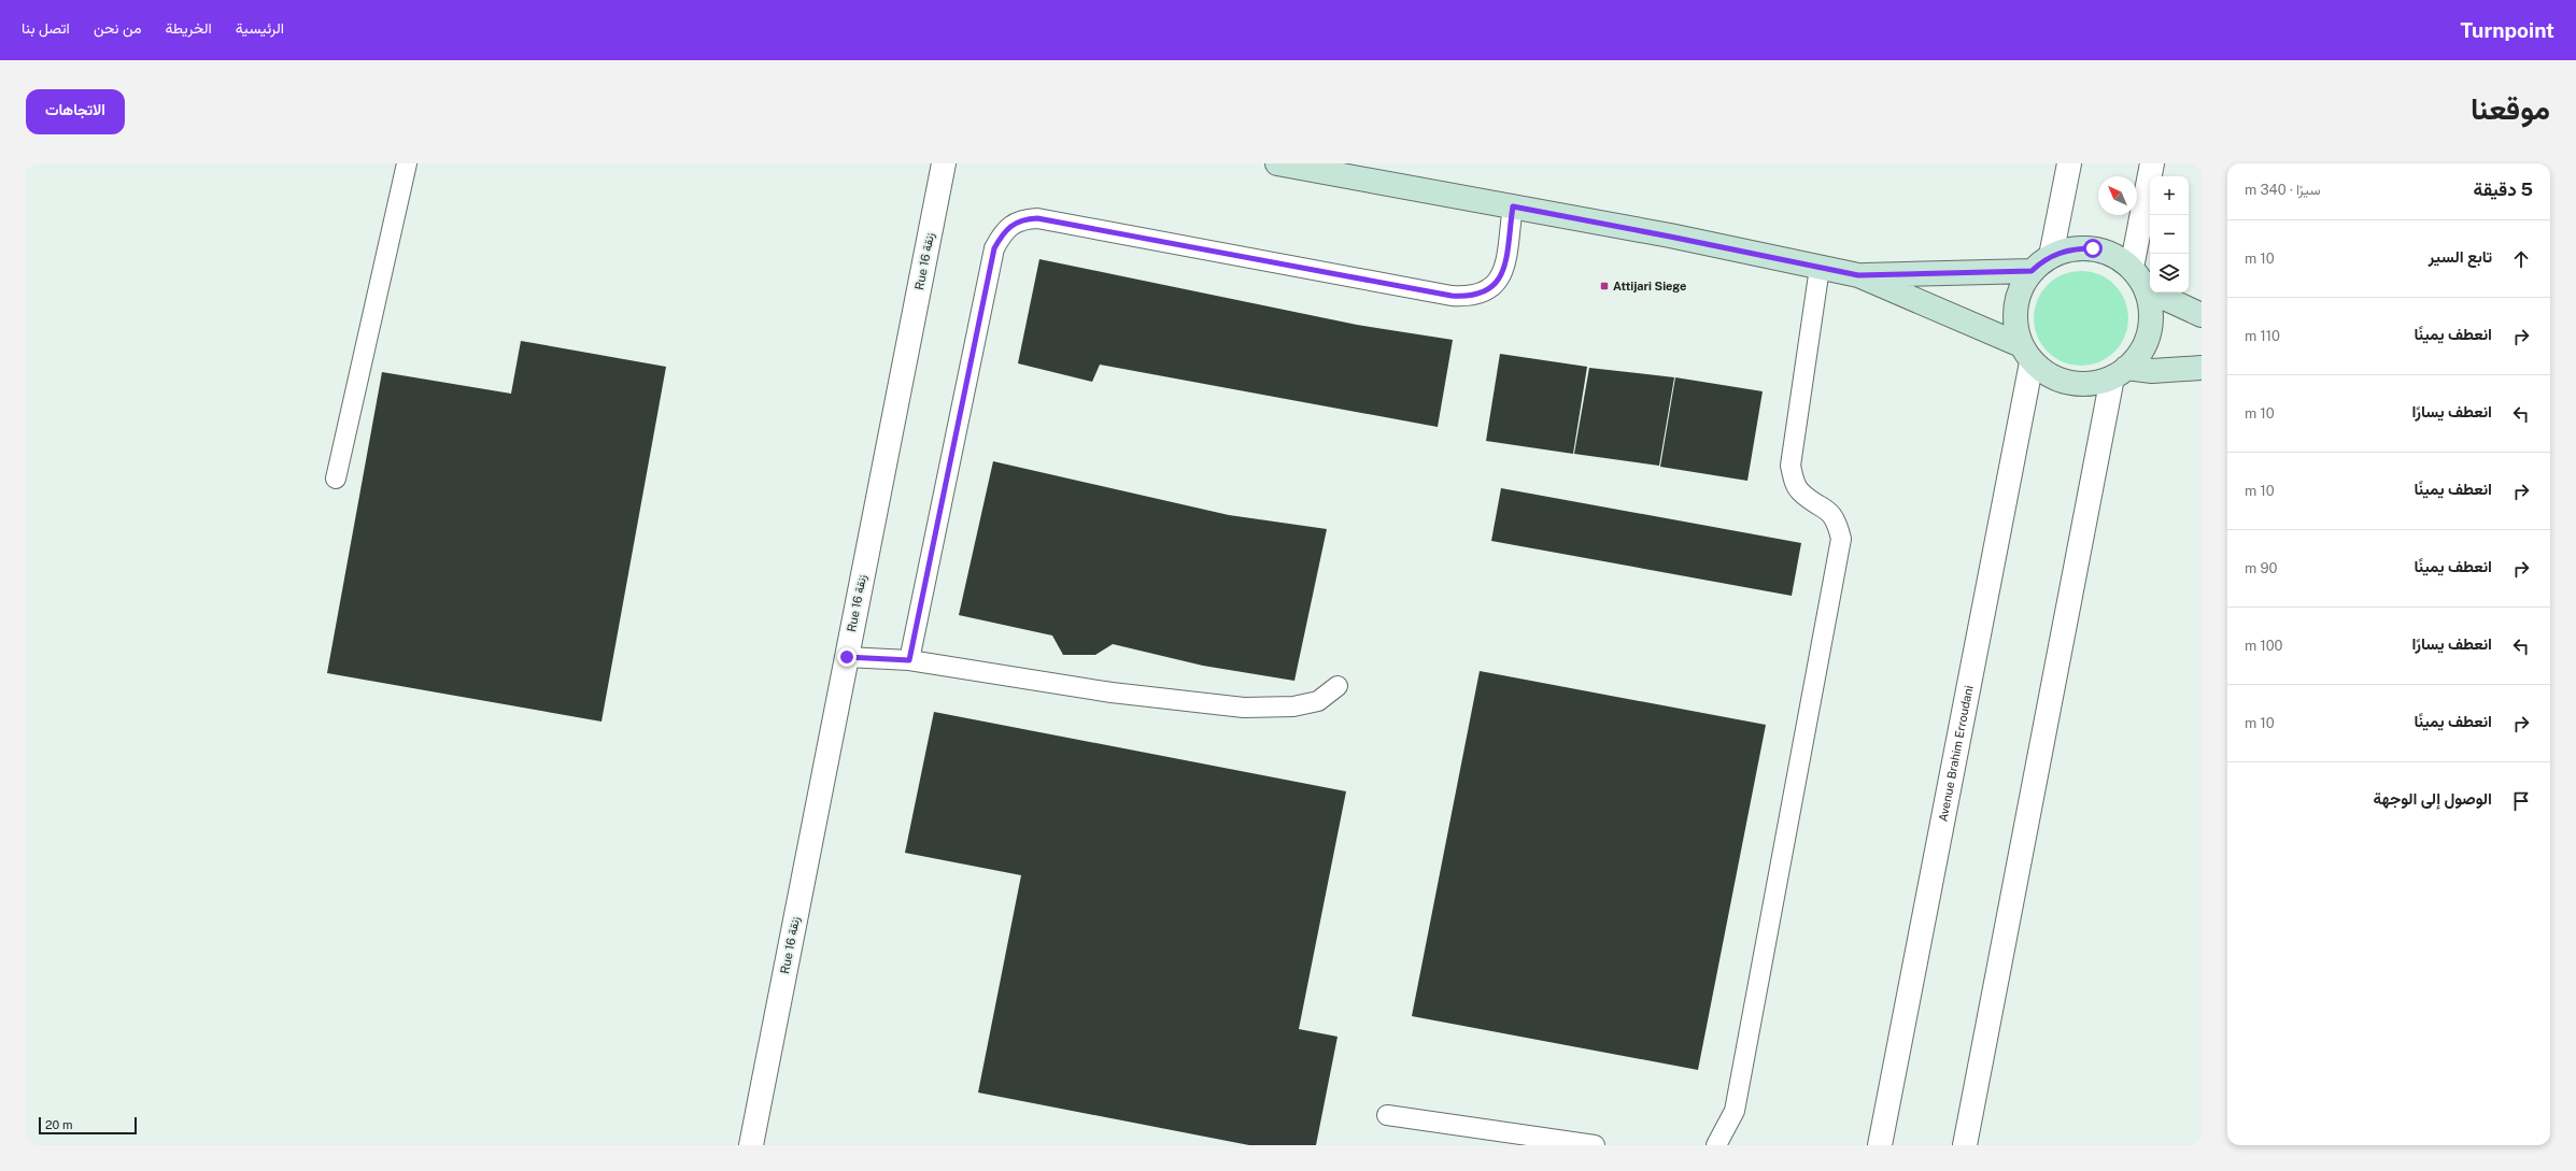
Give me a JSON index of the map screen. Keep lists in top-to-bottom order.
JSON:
{
  "streets": {
    "street": ["Rue 16 زنقة", "Avenue Brahim Erroudani"]
  },
  "places": {
    "transit": ["Attijari Siege"]
  },
  "scale_bar": "20 m",
  "north": "top left",
  "page": {
    "header": "Turnpoint",
    "nav": [
      "الرئيسية",
      "الخريطة",
      "من نحن",
      "اتصل بنا"
    ],
    "title": "موقعنا",
    "buttons": "الاتجاهات",
    "heading": ["5 دقيقة", "سيرًا · 340 m"],
    "map_buttons": ["+", "−"],
    "list": [
      ["تابع السير", "10 m"],
      ["انعطف يمينًا", "110 m"],
      ["انعطف يسارًا", "10 m"],
      ["انعطف يمينًا", "10 m"],
      ["انعطف يمينًا", "90 m"],
      ["انعطف يسارًا", "100 m"],
      ["انعطف يمينًا", "10 m"],
      "الوصول إلى الوجهة"
    ],
    "scale": "20 m"
  }
}
